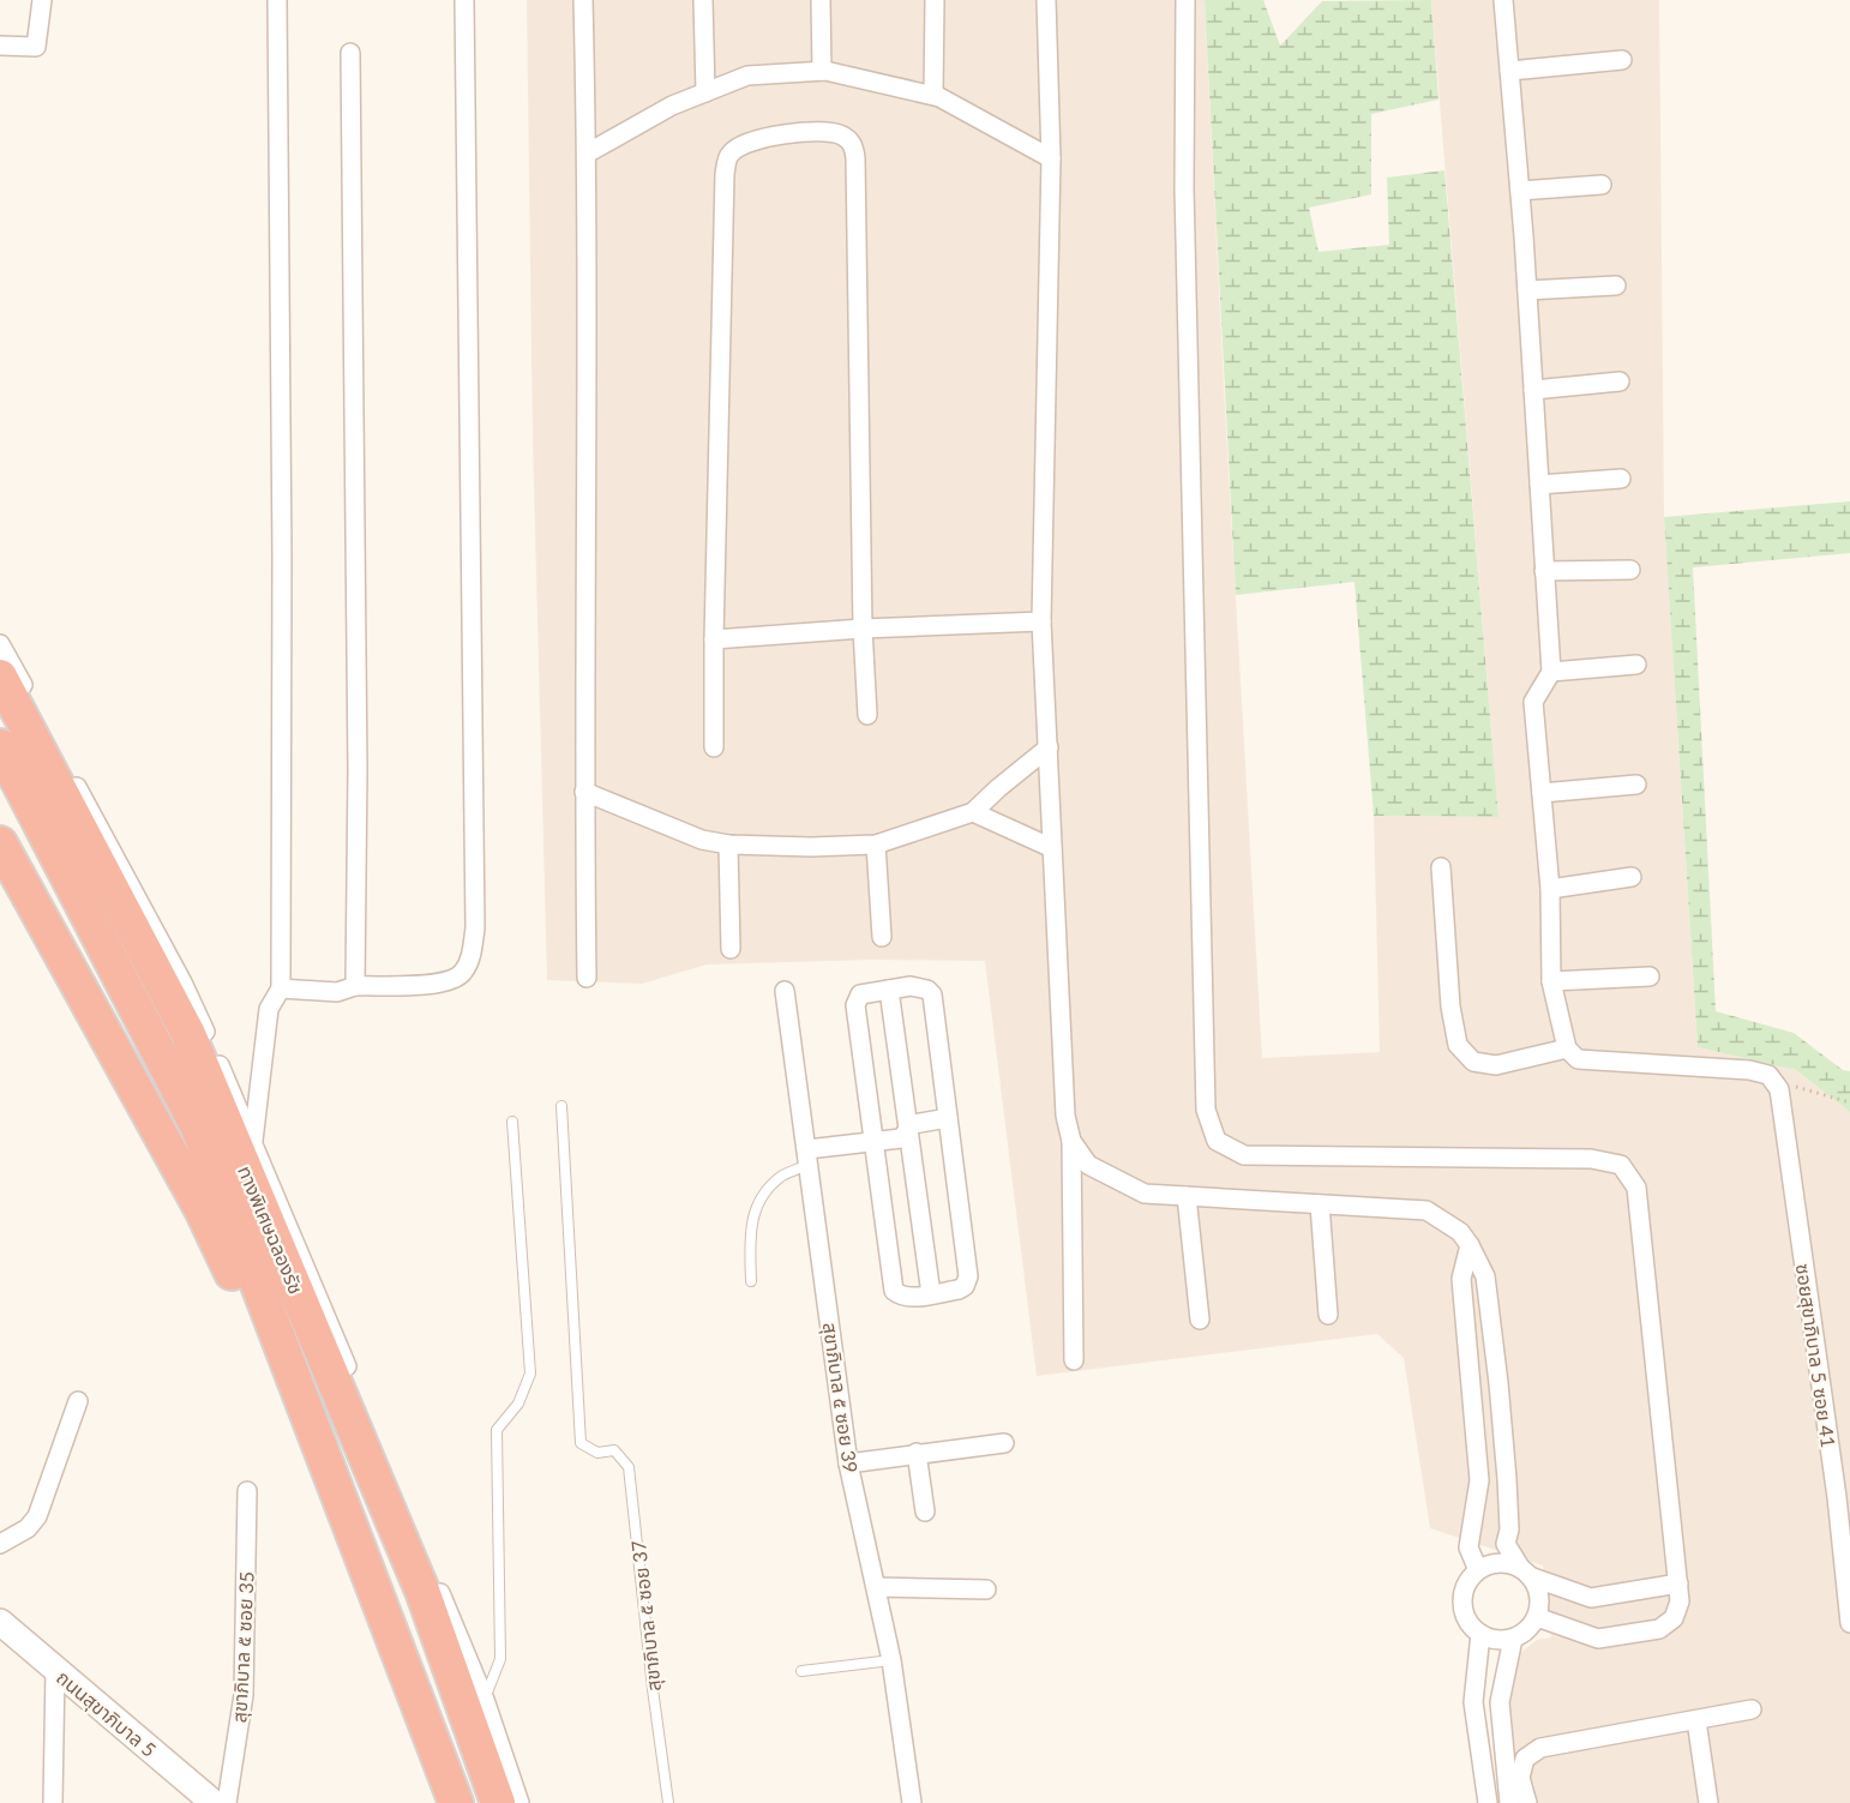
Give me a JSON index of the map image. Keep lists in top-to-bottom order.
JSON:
{
  "streets": {
    "highway": ["ทางพิเศษฉลองรัช"],
    "main road": ["ถนนสุขาภิบาล 5"],
    "street": ["ซอยสุขาภิบาล 5 ซอย 41", "สุขาภิบาล ๕ ซอย 39", "สุขาภิบาล ๕ ซอย 35"],
    "lane": ["สุขาภิบาล ๕ ซอย 37"]
  }
}
